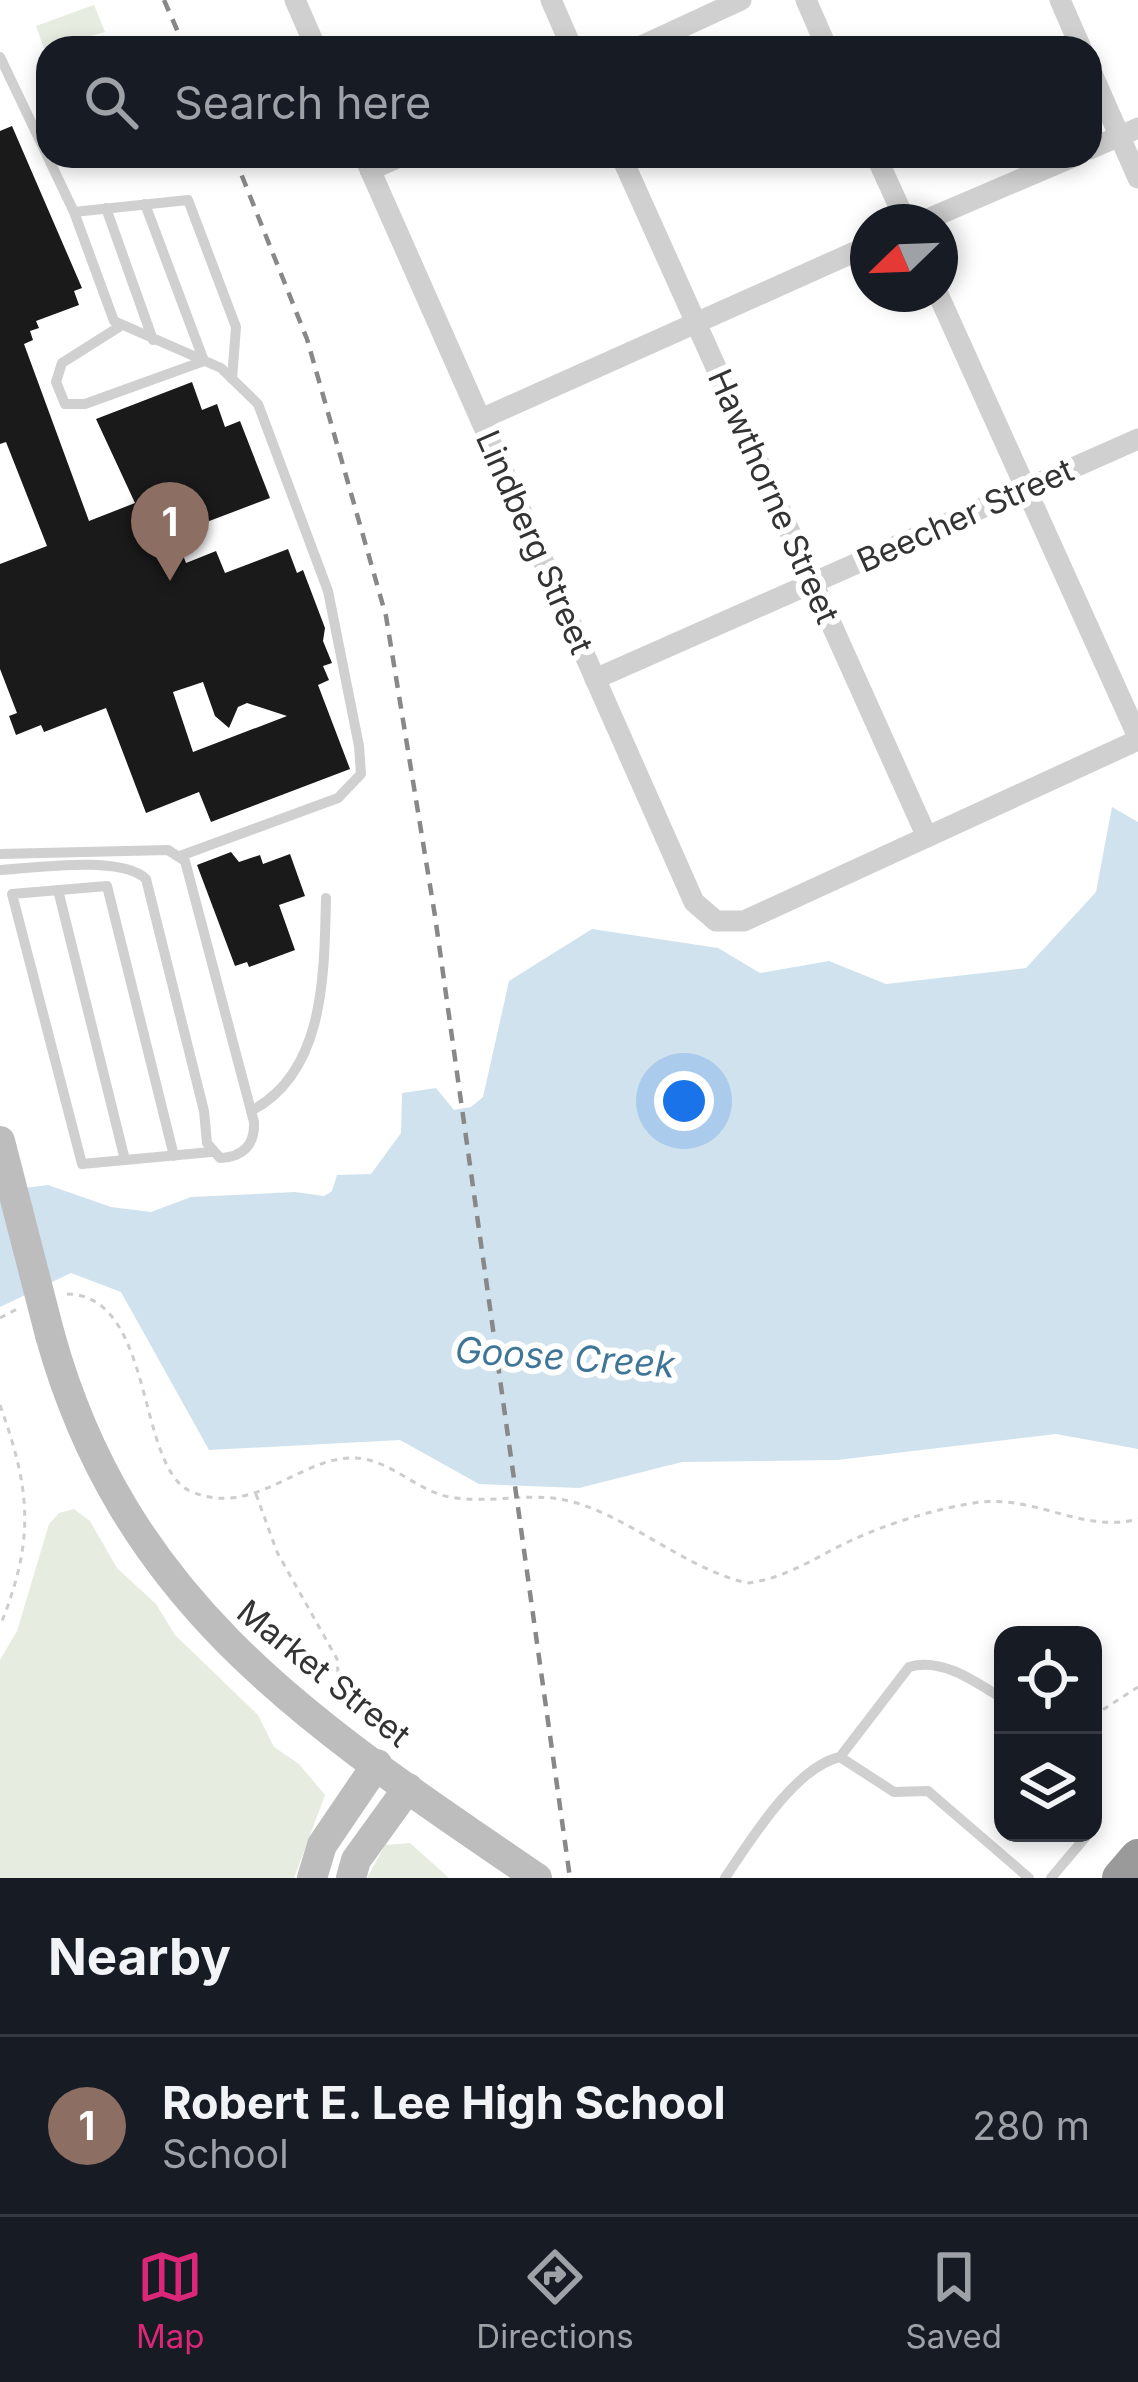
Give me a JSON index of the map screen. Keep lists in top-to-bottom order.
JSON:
{
  "streets": {
    "main road": ["Market Street"],
    "street": ["Hawthorne Street", "Beecher Street", "Lindberg Street"]
  },
  "crossings": [
    ["Hawthorne Street", "Beecher Street"],
    ["Hawthorne Street", "Lindberg Street"],
    ["Beecher Street", "Lindberg Street"]
  ],
  "water": ["Goose Creek"],
  "north": "bottom left",
  "page": {
    "search": "Search here",
    "pins": "1",
    "heading": "Nearby",
    "list": [
      {
        "mark": "1",
        "name": "Robert E. Lee High School",
        "note": "School",
        "value": "280 m"
      }
    ],
    "nav": ["Map", "Directions", "Saved"]
  }
}
